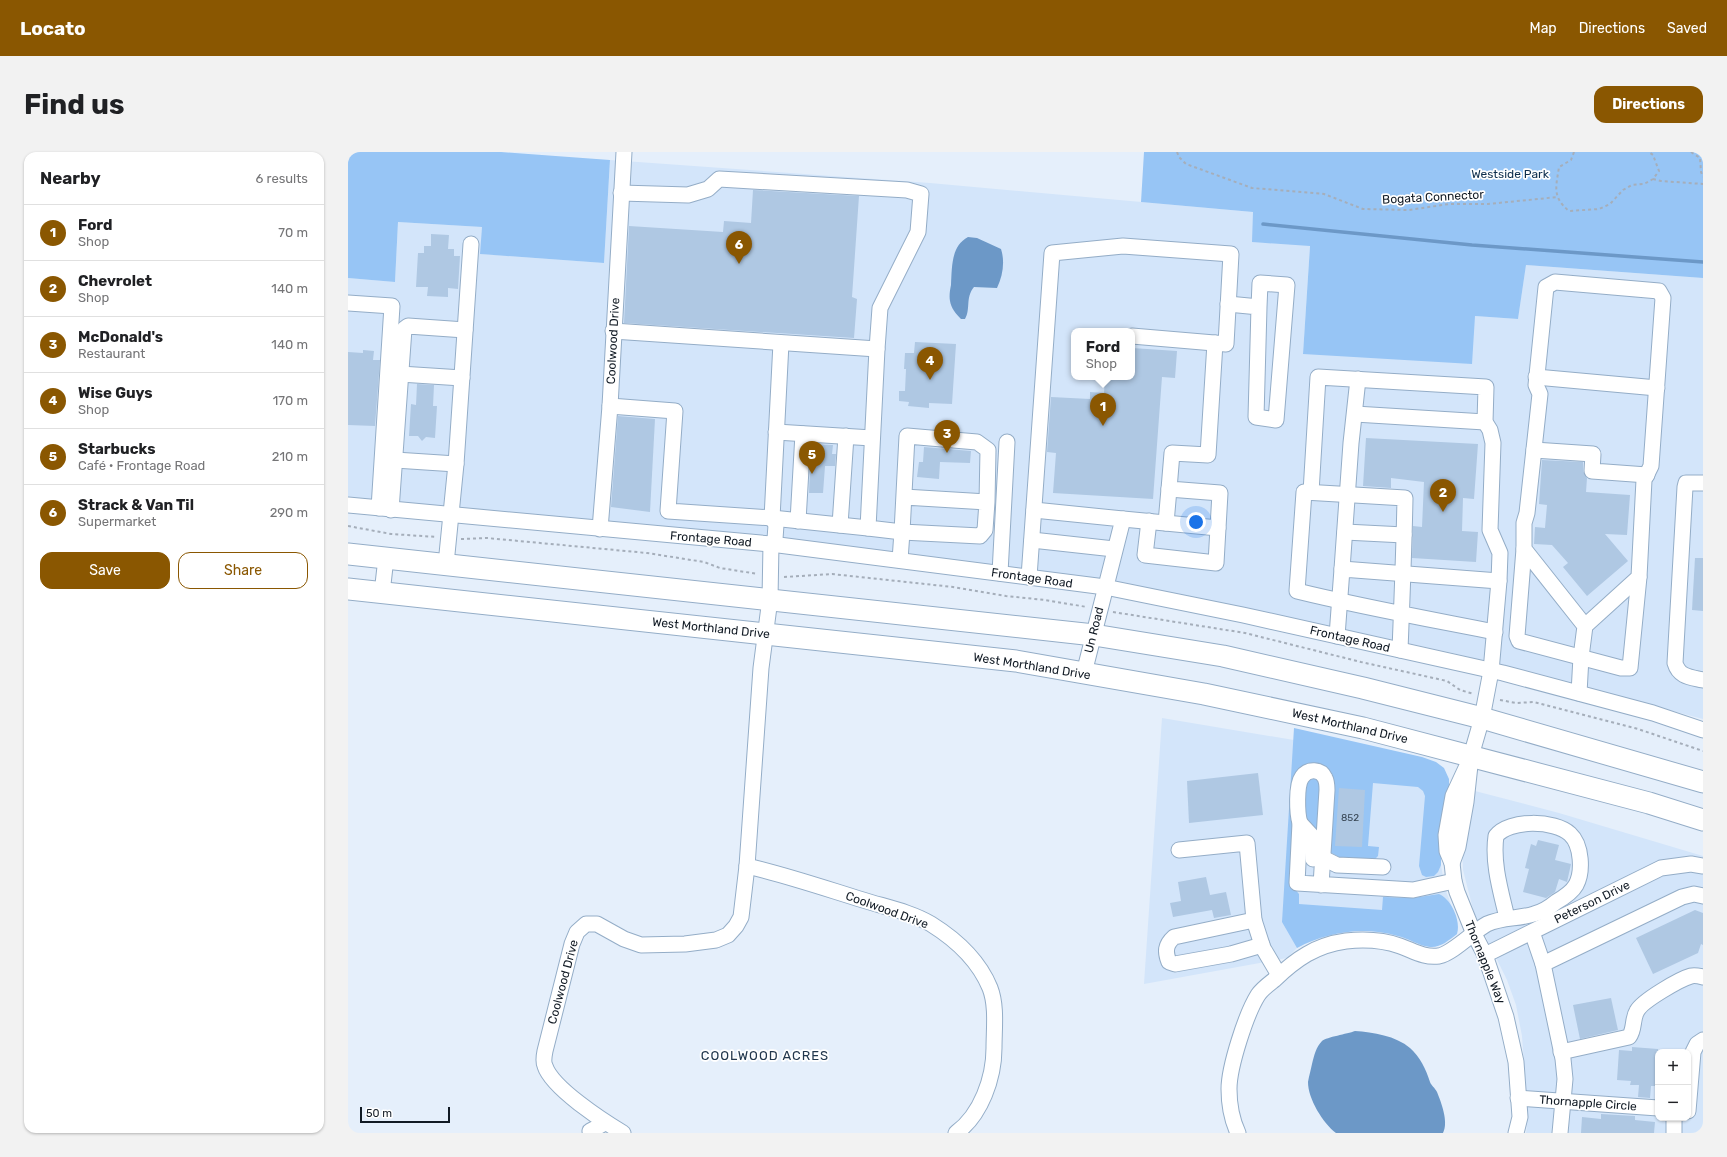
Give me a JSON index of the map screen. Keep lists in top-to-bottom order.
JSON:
{
  "streets": {
    "highway": ["West Morthland Drive"],
    "street": [
      "Coolwood Drive",
      "Frontage Road",
      "Un Road",
      "Peterson Drive",
      "Thornapple Way",
      "Thornapple Circle"
    ],
    "path": ["Bogata Connector"]
  },
  "crossings": [
    ["Coolwood Drive", "Frontage Road"],
    ["Coolwood Drive", "West Morthland Drive"],
    ["Frontage Road", "Un Road"],
    ["Frontage Road", "Thornapple Way"],
    ["West Morthland Drive", "Un Road"],
    ["West Morthland Drive", "Thornapple Way"],
    ["Peterson Drive", "Thornapple Way"],
    ["Thornapple Way", "Thornapple Circle"]
  ],
  "districts": ["COOLWOOD ACRES"],
  "parks": ["Westside Park"],
  "house_numbers": ["852"],
  "scale_bar": "50 m",
  "page": {
    "header": "Locato",
    "nav": ["Map", "Directions", "Saved"],
    "buttons": [
      "Directions",
      ["Save", "Share"]
    ],
    "title": "Find us",
    "heading": ["Nearby", "6 results"],
    "list": [
      {
        "mark": "1",
        "name": "Ford",
        "note": "Shop",
        "value": "70 m"
      },
      {
        "mark": "2",
        "name": "Chevrolet",
        "note": "Shop",
        "value": "140 m"
      },
      {
        "mark": "3",
        "name": "McDonald's",
        "note": "Restaurant",
        "value": "140 m"
      },
      {
        "mark": "4",
        "name": "Wise Guys",
        "note": "Shop",
        "value": "170 m"
      },
      {
        "mark": "5",
        "name": "Starbucks",
        "note": "Café · Frontage Road",
        "value": "210 m"
      },
      {
        "mark": "6",
        "name": "Strack & Van Til",
        "note": "Supermarket",
        "value": "290 m"
      }
    ],
    "pins": [
      "6",
      "4",
      "1",
      "3",
      "5",
      "2"
    ],
    "popup": ["Ford", "Shop"],
    "map_buttons": ["+", "−"],
    "scale": "50 m"
  }
}
